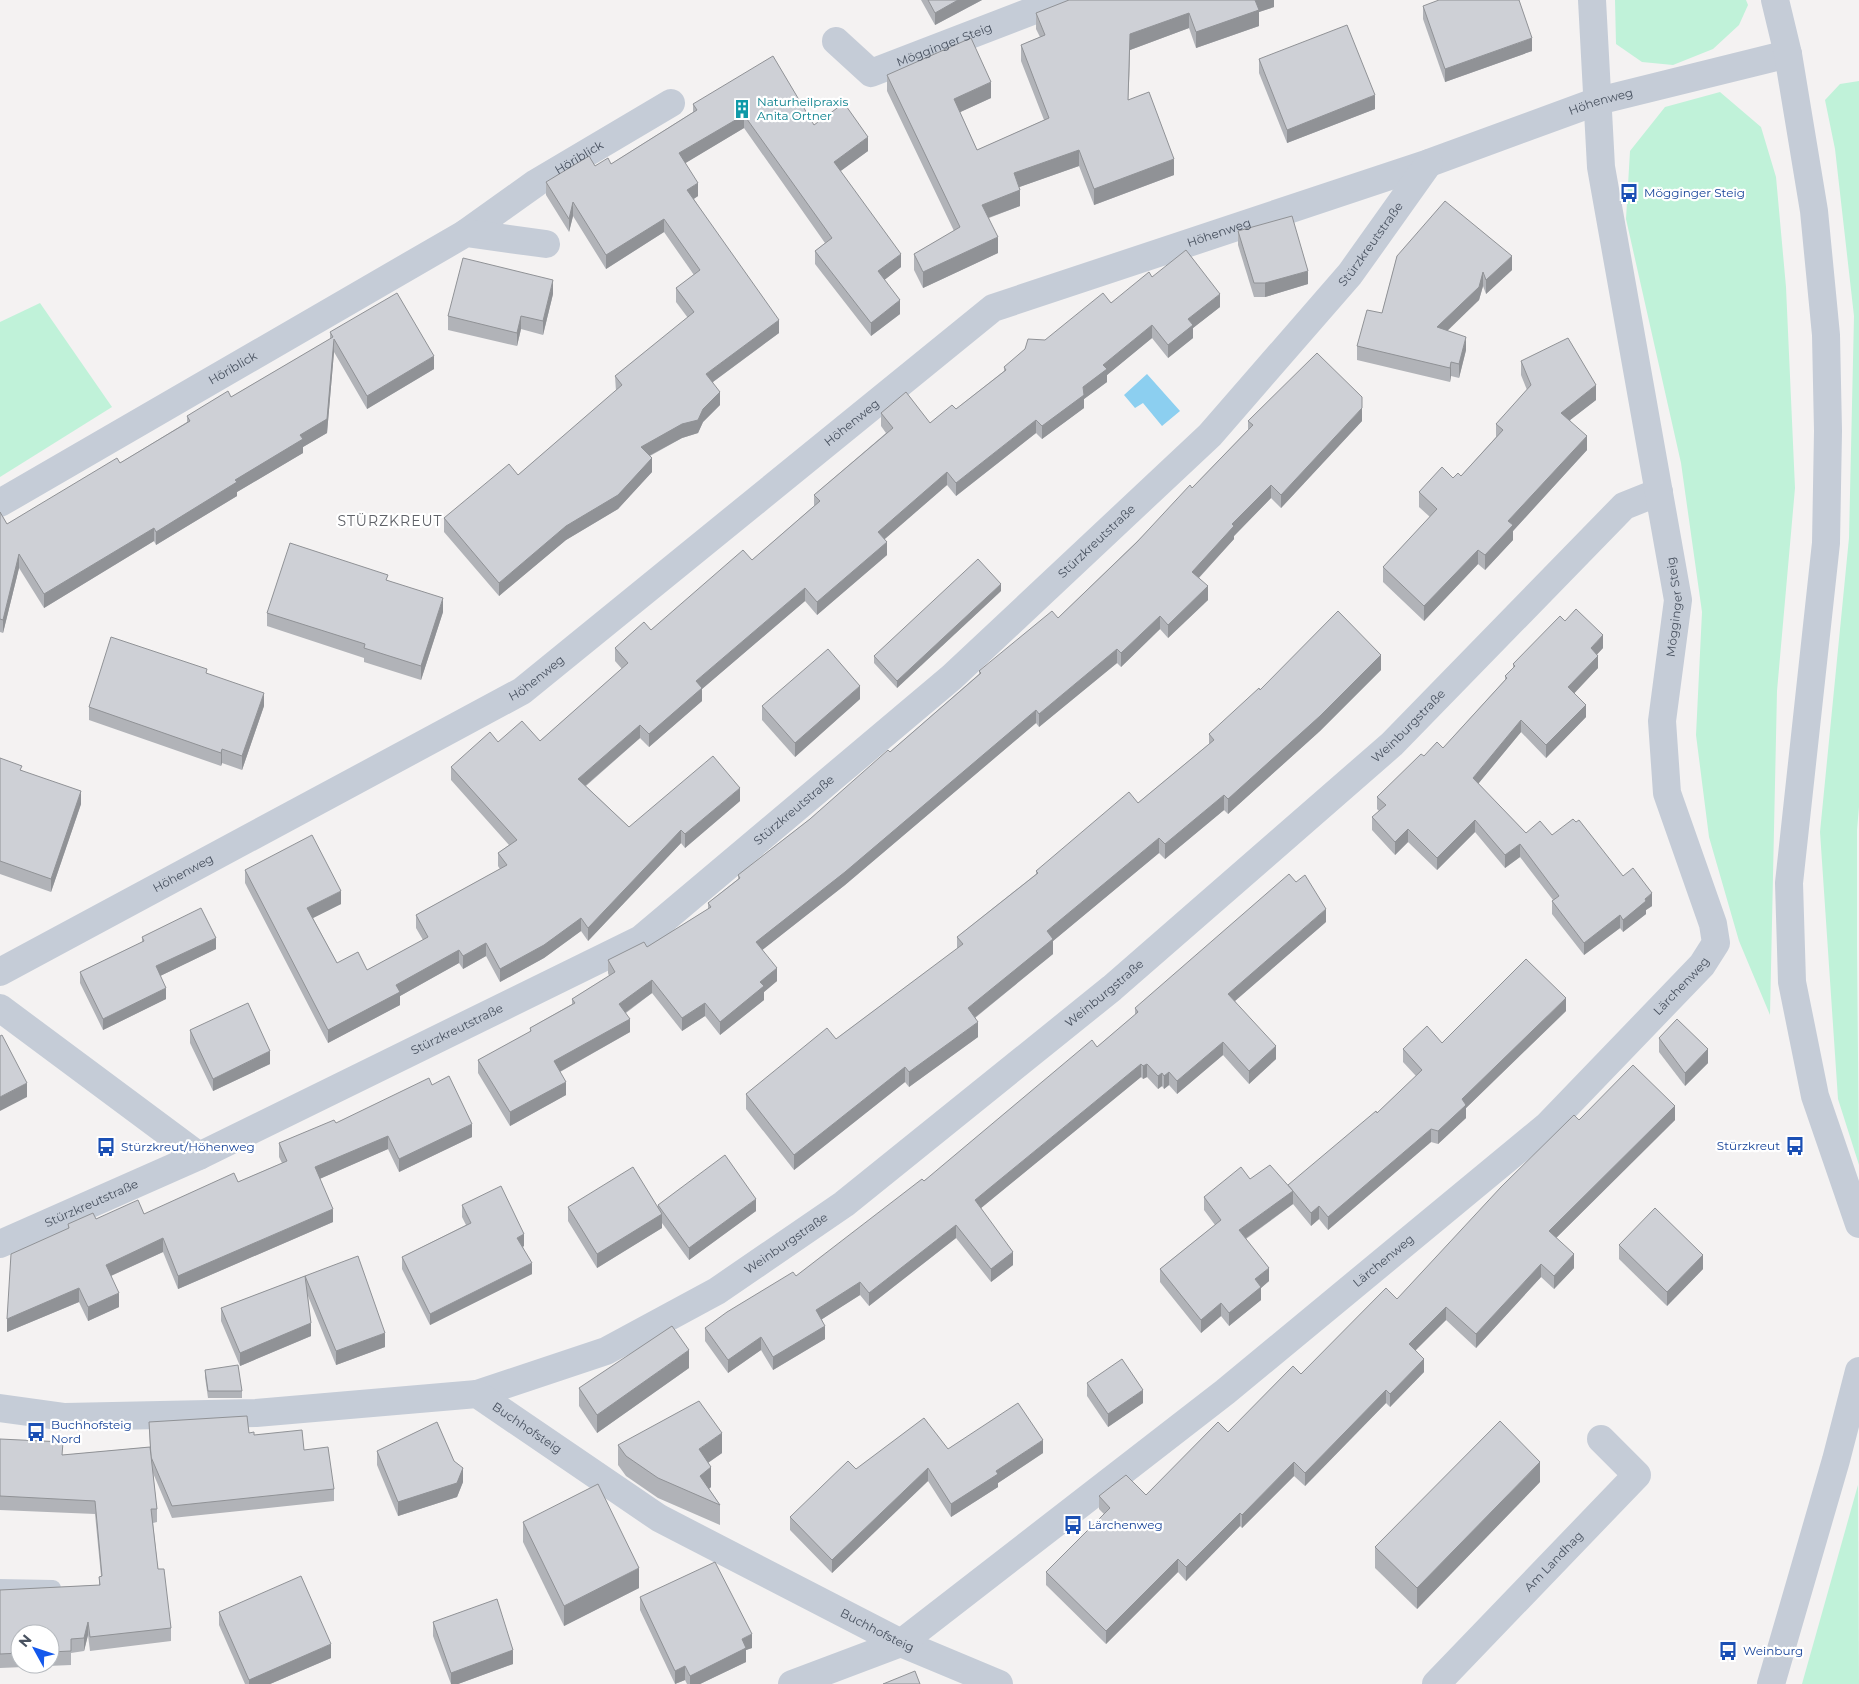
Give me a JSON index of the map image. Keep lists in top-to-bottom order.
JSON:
{
  "streets": {
    "street": [
      "Mögginger Steig",
      "Höhenweg",
      "Höriblick",
      "Stürzkreutstraße",
      "Weinburgstraße",
      "Lärchenweg",
      "Buchhofsteig",
      "Am Landhag"
    ]
  },
  "crossings": [
    ["Mögginger Steig", "Höhenweg"],
    ["Mögginger Steig", "Weinburgstraße"],
    ["Mögginger Steig", "Lärchenweg"],
    ["Höhenweg", "Stürzkreutstraße"],
    ["Weinburgstraße", "Buchhofsteig"],
    ["Lärchenweg", "Buchhofsteig"]
  ],
  "districts": ["STÜRZKREUT"],
  "places": {
    "building": ["Naturheilpraxis Anita Ortner"],
    "bus stop": [
      "Mögginger Steig",
      "Stürzkreut",
      "Stürzkreut/Höhenweg",
      "Buchhofsteig Nord",
      "Lärchenweg",
      "Weinburg"
    ]
  },
  "north": "top left"
}
